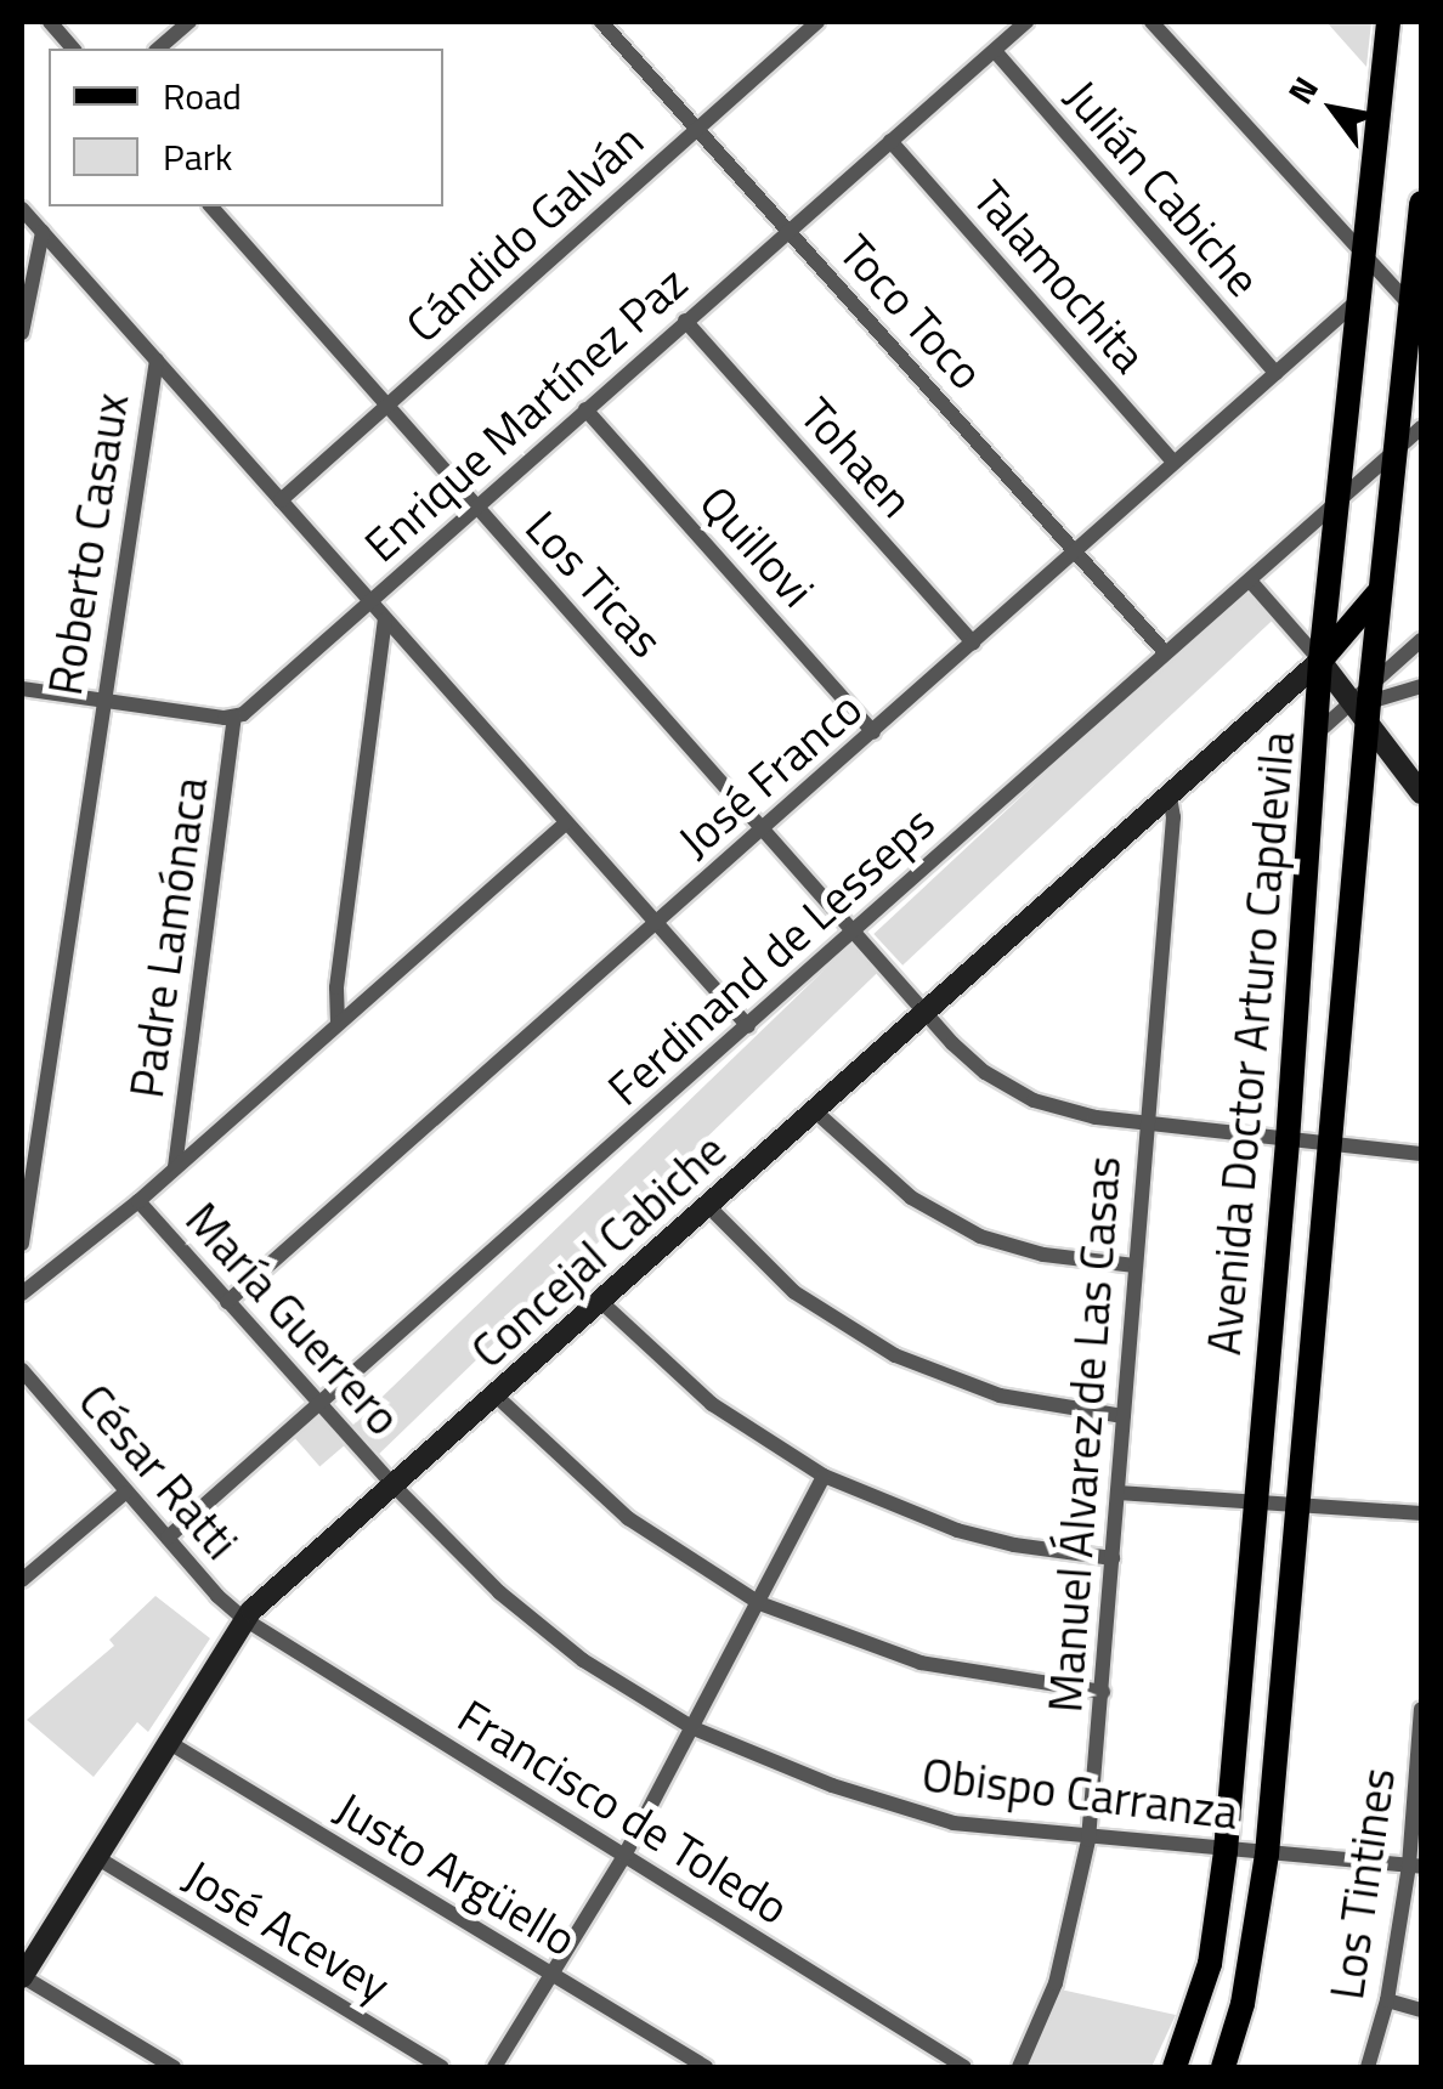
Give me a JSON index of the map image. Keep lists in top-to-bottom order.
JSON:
{
  "streets": {
    "main road": ["Avenida Doctor Arturo Capdevila", "Concejal Cabiche"],
    "street": [
      "Julián Cabiche",
      "Cándido Galván",
      "Talamochita",
      "Toco Toco",
      "Enrique Martínez Paz",
      "Tohaen",
      "Roberto Casaux",
      "Quillovi",
      "Los Ticas",
      "José Franco",
      "Padre Lamónaca",
      "Ferdinand de Lesseps",
      "María Guerrero",
      "Manuel Álvarez de Las Casas",
      "César Ratti",
      "Obispo Carranza",
      "Francisco de Toledo",
      "Justo Argüello",
      "Los Tintines",
      "José Acevey"
    ]
  },
  "crossings": [
    ["Julián Cabiche", "Enrique Martínez Paz"],
    ["Julián Cabiche", "José Franco"],
    ["Cándido Galván", "Toco Toco"],
    ["Cándido Galván", "Los Ticas"],
    ["Talamochita", "Enrique Martínez Paz"],
    ["Talamochita", "José Franco"],
    ["Toco Toco", "Enrique Martínez Paz"],
    ["Toco Toco", "José Franco"],
    ["Toco Toco", "Ferdinand de Lesseps"],
    ["Enrique Martínez Paz", "Tohaen"],
    ["Enrique Martínez Paz", "Quillovi"],
    ["Enrique Martínez Paz", "Los Ticas"],
    ["Enrique Martínez Paz", "Padre Lamónaca"],
    ["Tohaen", "José Franco"],
    ["Quillovi", "José Franco"],
    ["Los Ticas", "José Franco"],
    ["Los Ticas", "Ferdinand de Lesseps"],
    ["Los Ticas", "Avenida Doctor Arturo Capdevila"],
    ["Los Ticas", "Concejal Cabiche"],
    ["Los Ticas", "Manuel Álvarez de Las Casas"],
    ["José Franco", "Avenida Doctor Arturo Capdevila"],
    ["José Franco", "María Guerrero"],
    ["Ferdinand de Lesseps", "Avenida Doctor Arturo Capdevila"],
    ["Ferdinand de Lesseps", "María Guerrero"],
    ["Ferdinand de Lesseps", "César Ratti"],
    ["Avenida Doctor Arturo Capdevila", "Concejal Cabiche"],
    ["Avenida Doctor Arturo Capdevila", "Obispo Carranza"],
    ["Concejal Cabiche", "María Guerrero"],
    ["Concejal Cabiche", "Manuel Álvarez de Las Casas"],
    ["Concejal Cabiche", "César Ratti"],
    ["Concejal Cabiche", "Obispo Carranza"],
    ["Concejal Cabiche", "Francisco de Toledo"],
    ["Concejal Cabiche", "Justo Argüello"],
    ["Concejal Cabiche", "José Acevey"],
    ["María Guerrero", "Obispo Carranza"],
    ["Manuel Álvarez de Las Casas", "Obispo Carranza"],
    ["César Ratti", "Francisco de Toledo"],
    ["Obispo Carranza", "Los Tintines"]
  ],
  "legend": ["Road", "Park"],
  "north": "top left"
}
